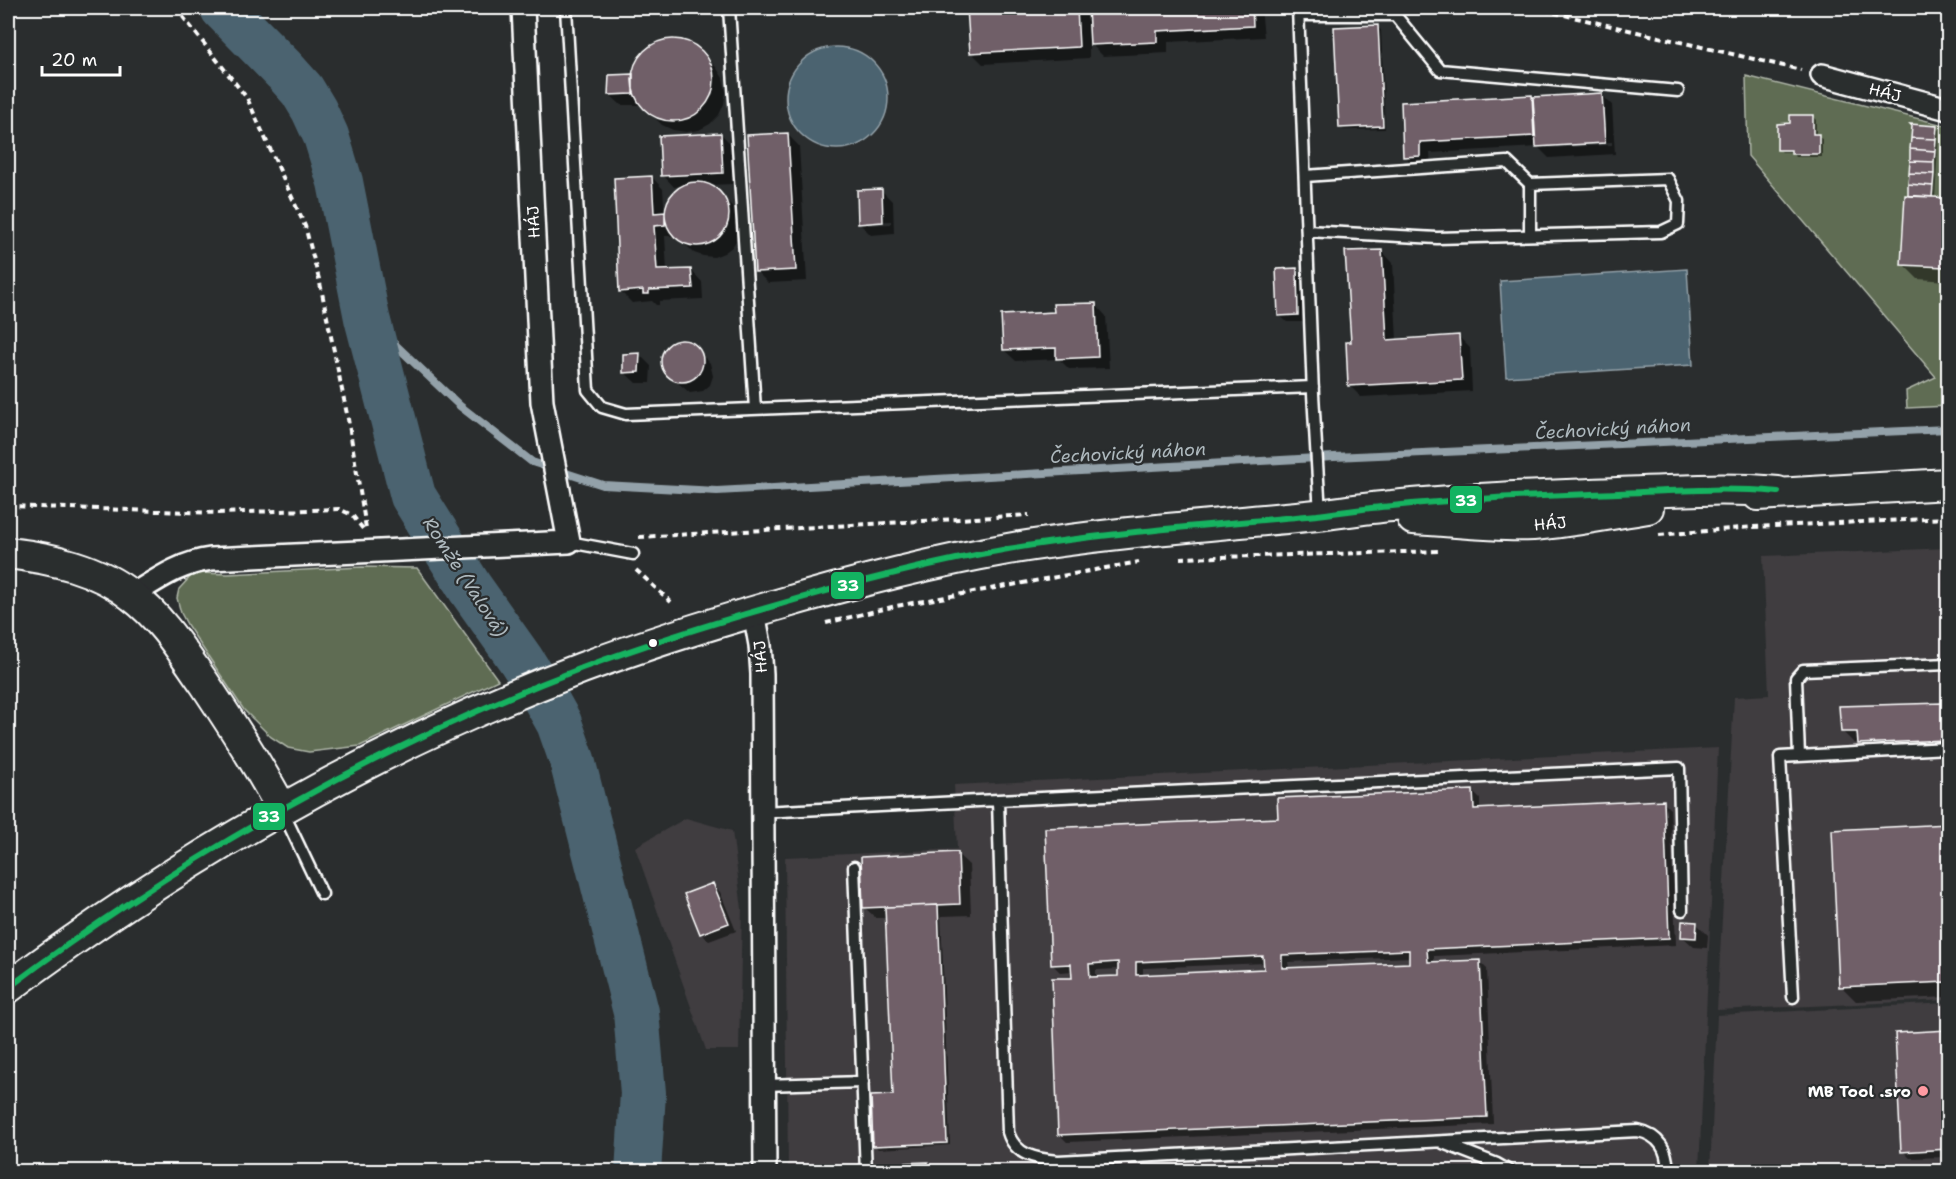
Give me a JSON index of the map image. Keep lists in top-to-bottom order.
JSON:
{
  "streets": {
    "main road": ["HÁJ"]
  },
  "water": ["Čechovický náhon", "Romže (Valová)"],
  "places": ["MB Tool .sro"],
  "lines": ["transit line 33"],
  "scale_bar": "20 m"
}
